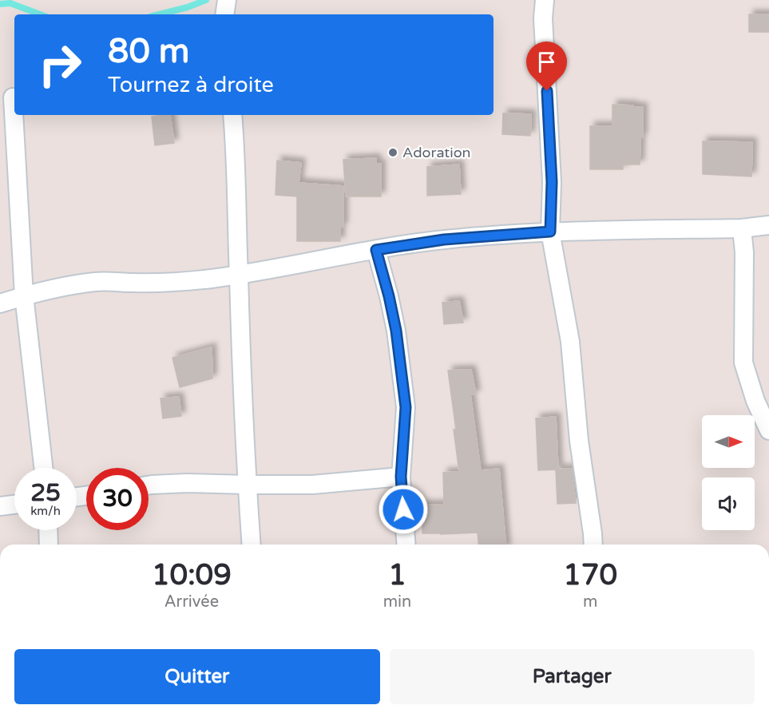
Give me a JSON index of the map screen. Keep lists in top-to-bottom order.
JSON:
{
  "places": ["Adoration"],
  "north": "right",
  "page": {
    "turn": ["80 m", "Tournez à droite"],
    "speed": "25 km/h",
    "limit": "30",
    "eta": [
      "10:09",
      "Arrivée",
      "1",
      "min",
      "170",
      "m"
    ],
    "buttons": ["Quitter", "Partager"]
  }
}
